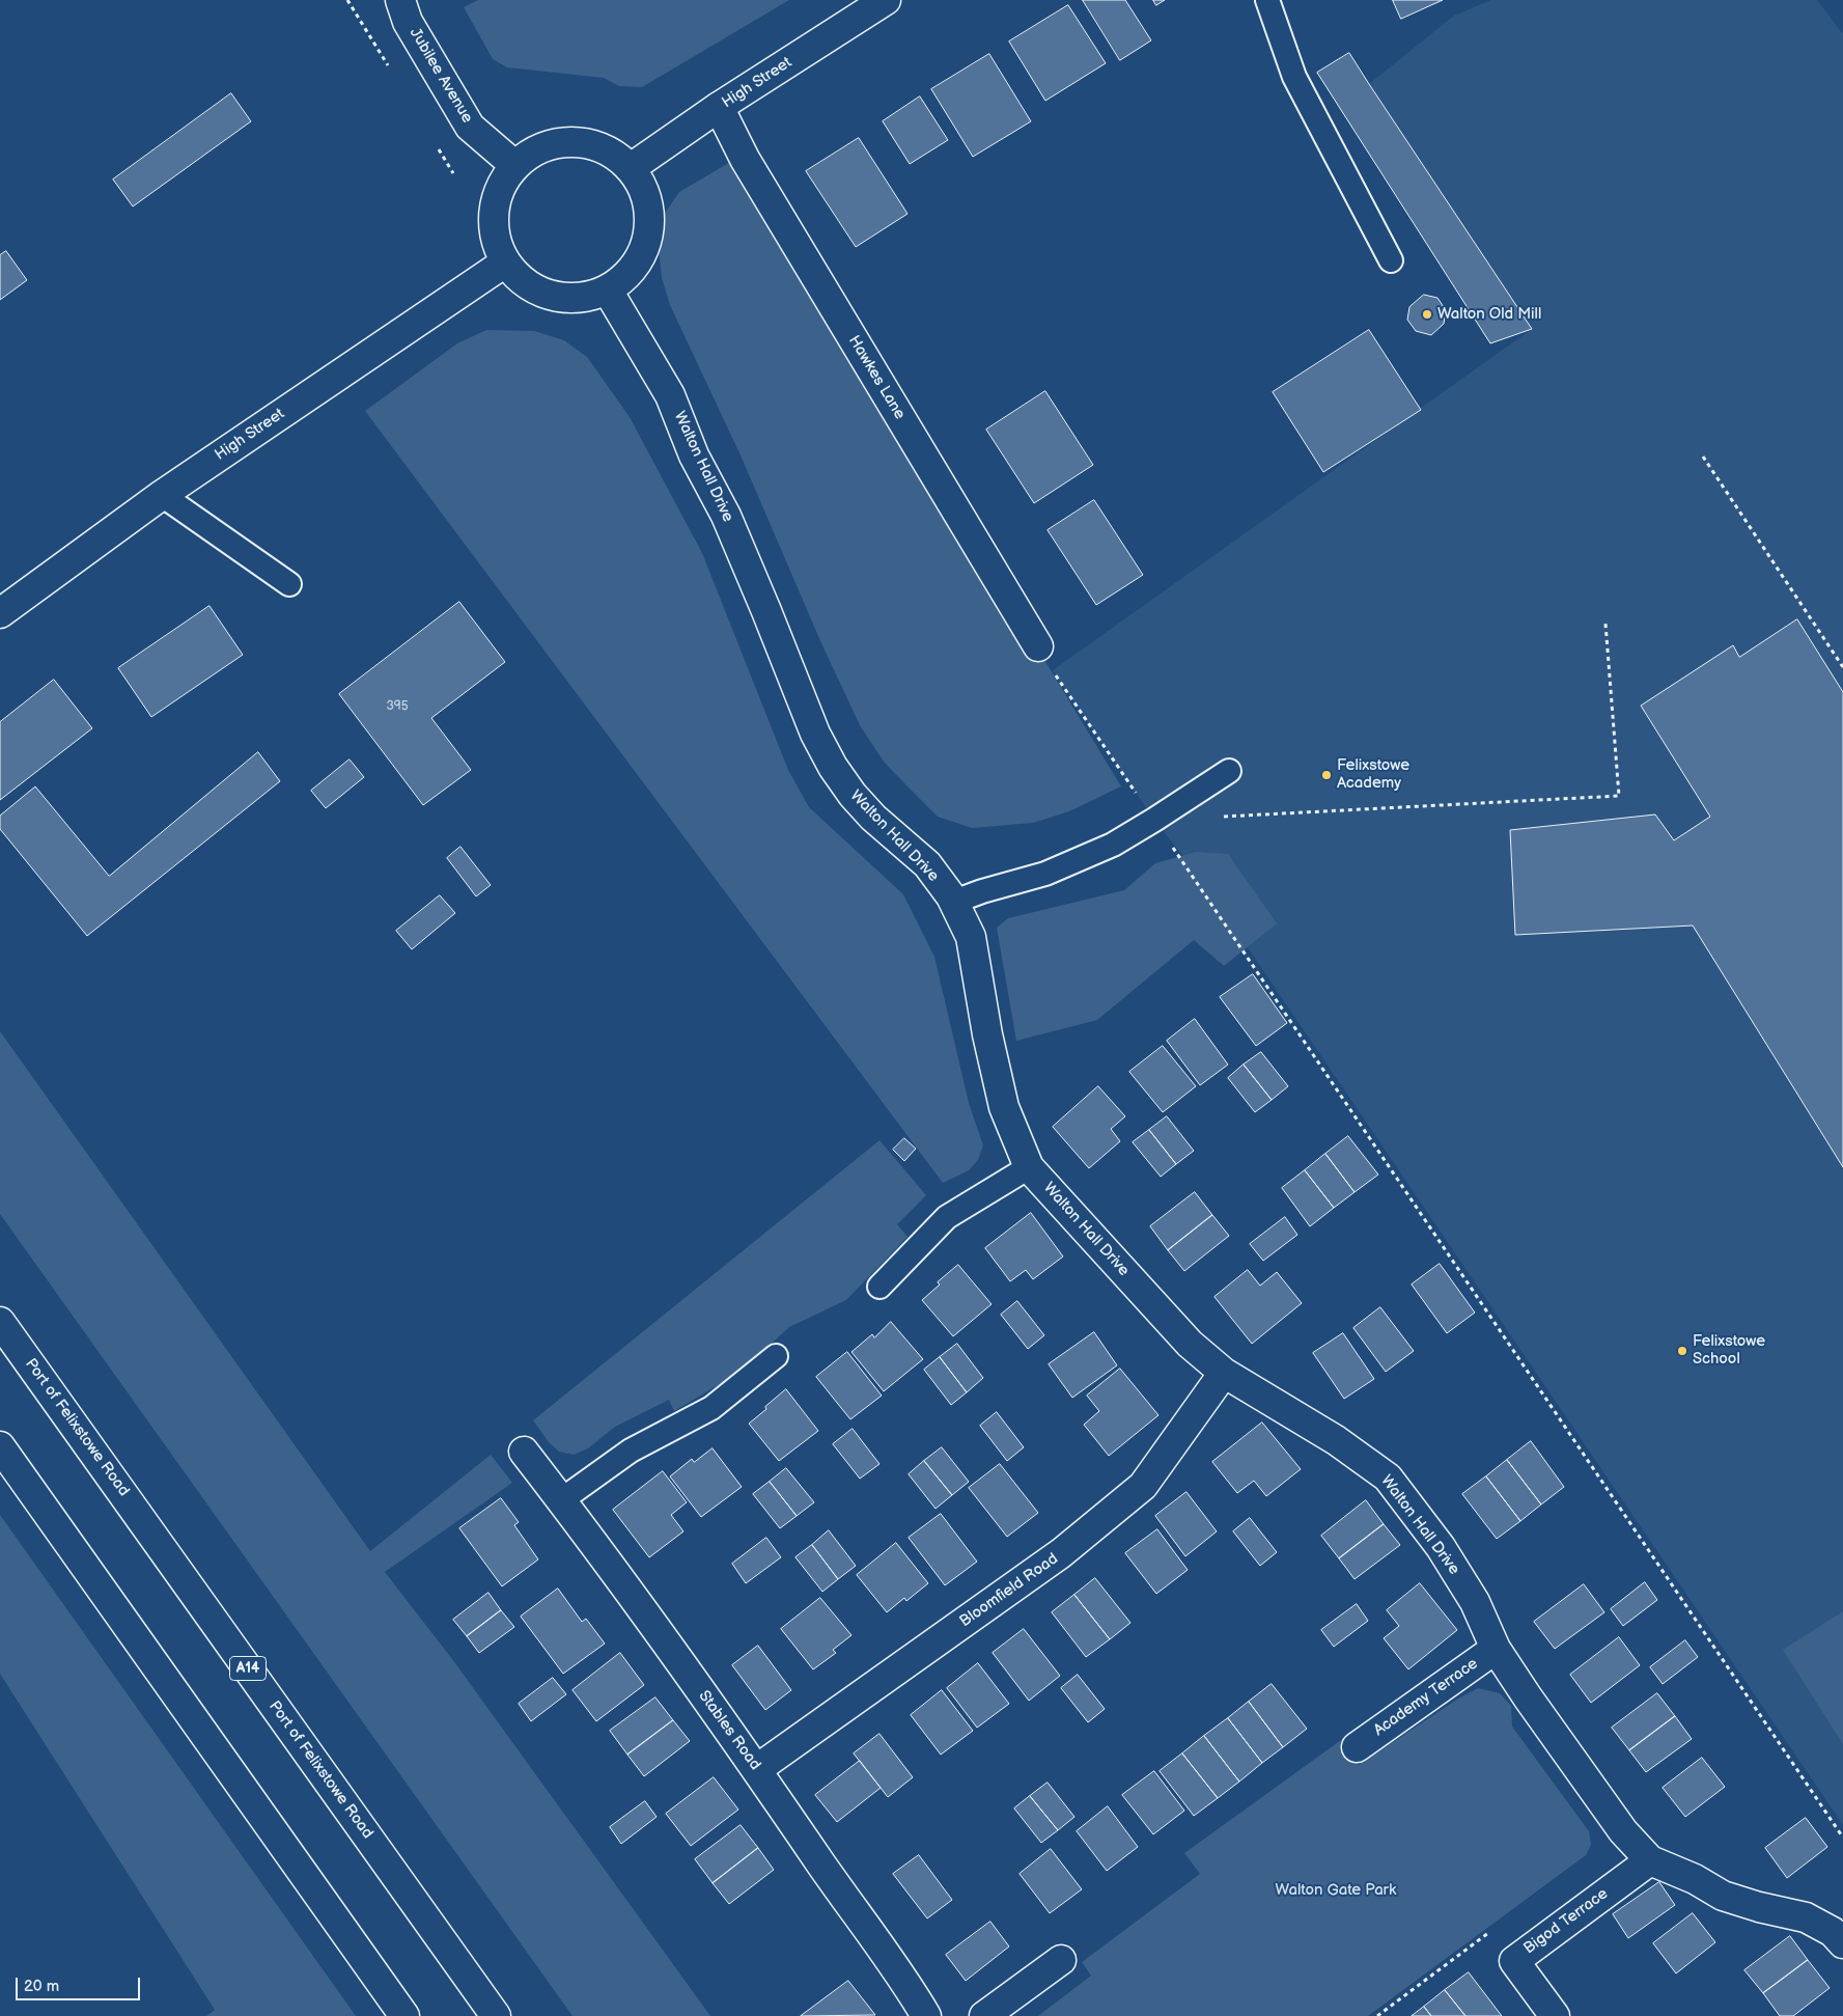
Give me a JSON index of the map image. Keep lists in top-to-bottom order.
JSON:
{
  "streets": {
    "main road": [
      "Jubilee Avenue",
      "High Street",
      "Hawkes Lane",
      "Walton Hall Drive",
      "Port of Felixstowe Road",
      "Bloomfield Road",
      "A14",
      "Academy Terrace",
      "Stables Road",
      "Bigod Terrace"
    ]
  },
  "crossings": [
    ["Jubilee Avenue", "High Street"],
    ["Jubilee Avenue", "Walton Hall Drive"],
    ["High Street", "Hawkes Lane"],
    ["High Street", "Walton Hall Drive"],
    ["Walton Hall Drive", "Bloomfield Road"],
    ["Walton Hall Drive", "Academy Terrace"],
    ["Walton Hall Drive", "Bigod Terrace"],
    ["Bloomfield Road", "Stables Road"]
  ],
  "parks": ["Walton Gate Park"],
  "places": ["Walton Old Mill", "Felixstowe Academy", "Felixstowe School"],
  "house_numbers": ["395"],
  "scale_bar": "20 m"
}
